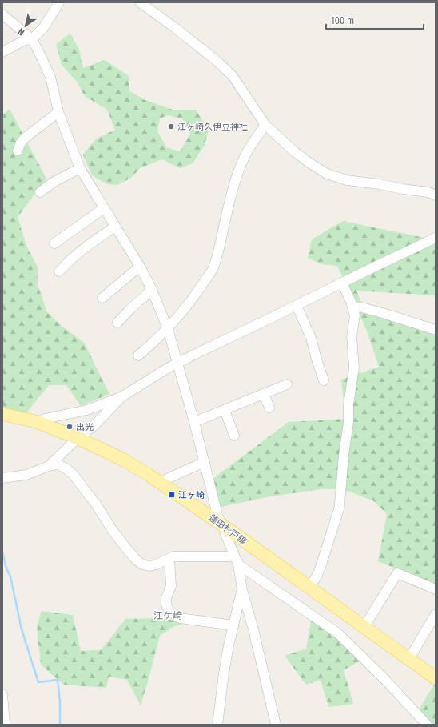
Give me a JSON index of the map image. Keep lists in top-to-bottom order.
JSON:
{
  "streets": {
    "main road": ["蓮田杉戸線"]
  },
  "districts": ["江ケ崎"],
  "places": {
    "other": ["江ヶ崎久伊豆神社", "出光"],
    "transit": ["江ヶ崎"]
  },
  "scale_bar": "100 m",
  "north": "bottom left"
}
